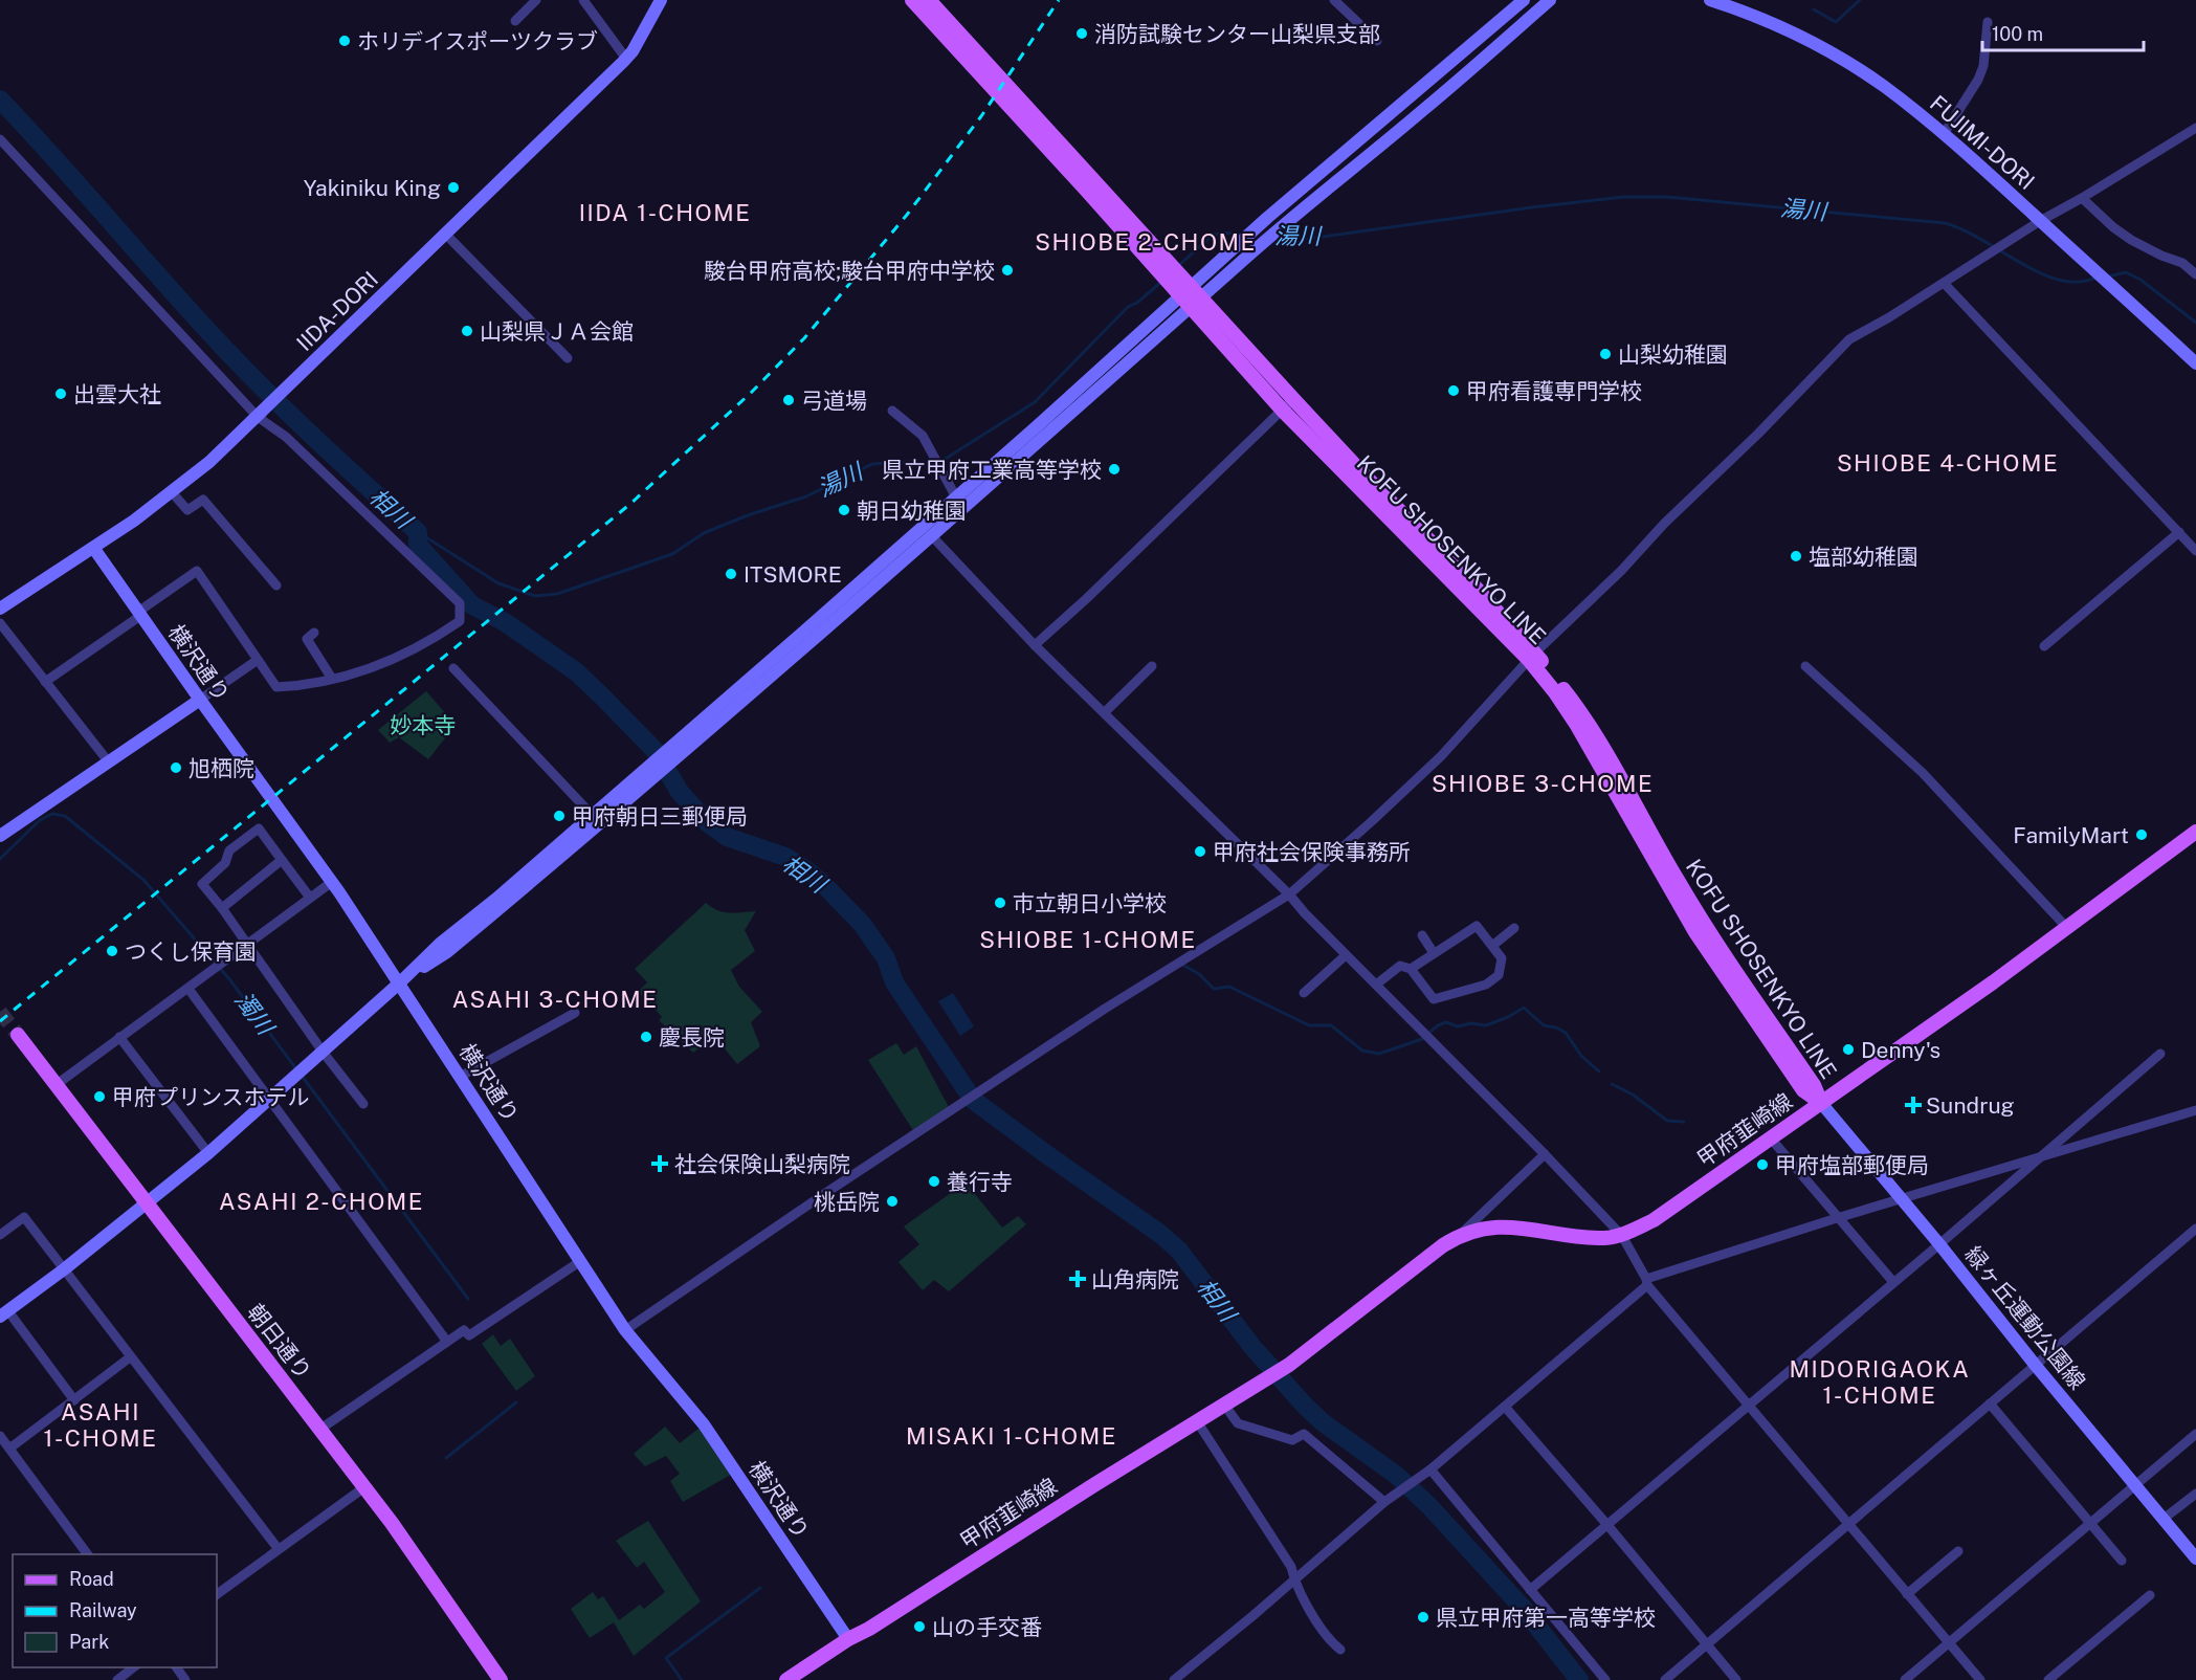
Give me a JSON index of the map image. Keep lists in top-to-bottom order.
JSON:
{
  "streets": {
    "main road": ["KOFU SHOSENKYO LINE", "甲府韮崎線", "朝日通り"],
    "street": [
      "FUJIMI-DORI",
      "IIDA-DORI",
      "横沢通り",
      "緑ヶ丘運動公園線"
    ]
  },
  "crossings": [
    ["IIDA-DORI", "横沢通り"],
    ["KOFU SHOSENKYO LINE", "甲府韮崎線"],
    ["KOFU SHOSENKYO LINE", "緑ヶ丘運動公園線"],
    ["横沢通り", "甲府韮崎線"],
    ["甲府韮崎線", "緑ヶ丘運動公園線"]
  ],
  "districts": [
    "IIDA 1-CHOME",
    "SHIOBE 2-CHOME",
    "SHIOBE 4-CHOME",
    "SHIOBE 3-CHOME",
    "SHIOBE 1-CHOME",
    "ASAHI 3-CHOME",
    "ASAHI 2-CHOME",
    "MIDORIGAOKA 1-CHOME",
    "ASAHI 1-CHOME",
    "MISAKI 1-CHOME"
  ],
  "water": ["湯川", "相川", "濁川"],
  "parks": ["妙本寺"],
  "places": {
    "other": [
      "消防試験センター山梨県支部",
      "ホリデイスポーツクラブ",
      "Yakiniku King",
      "駿台甲府高校;駿台甲府中学校",
      "山梨県ＪＡ会館",
      "山梨幼稚園",
      "甲府看護専門学校",
      "出雲大社",
      "弓道場",
      "県立甲府工業高等学校",
      "朝日幼稚園",
      "塩部幼稚園",
      "ITSMORE",
      "旭栖院",
      "甲府朝日三郵便局",
      "FamilyMart",
      "甲府社会保険事務所",
      "市立朝日小学校",
      "つくし保育園",
      "慶長院",
      "Denny's",
      "甲府プリンスホテル",
      "甲府塩部郵便局",
      "養行寺",
      "桃岳院",
      "県立甲府第一高等学校",
      "山の手交番"
    ],
    "health": ["Sundrug", "社会保険山梨病院", "山角病院"]
  },
  "legend": ["Road", "Railway", "Park"],
  "scale_bar": "100 m"
}
